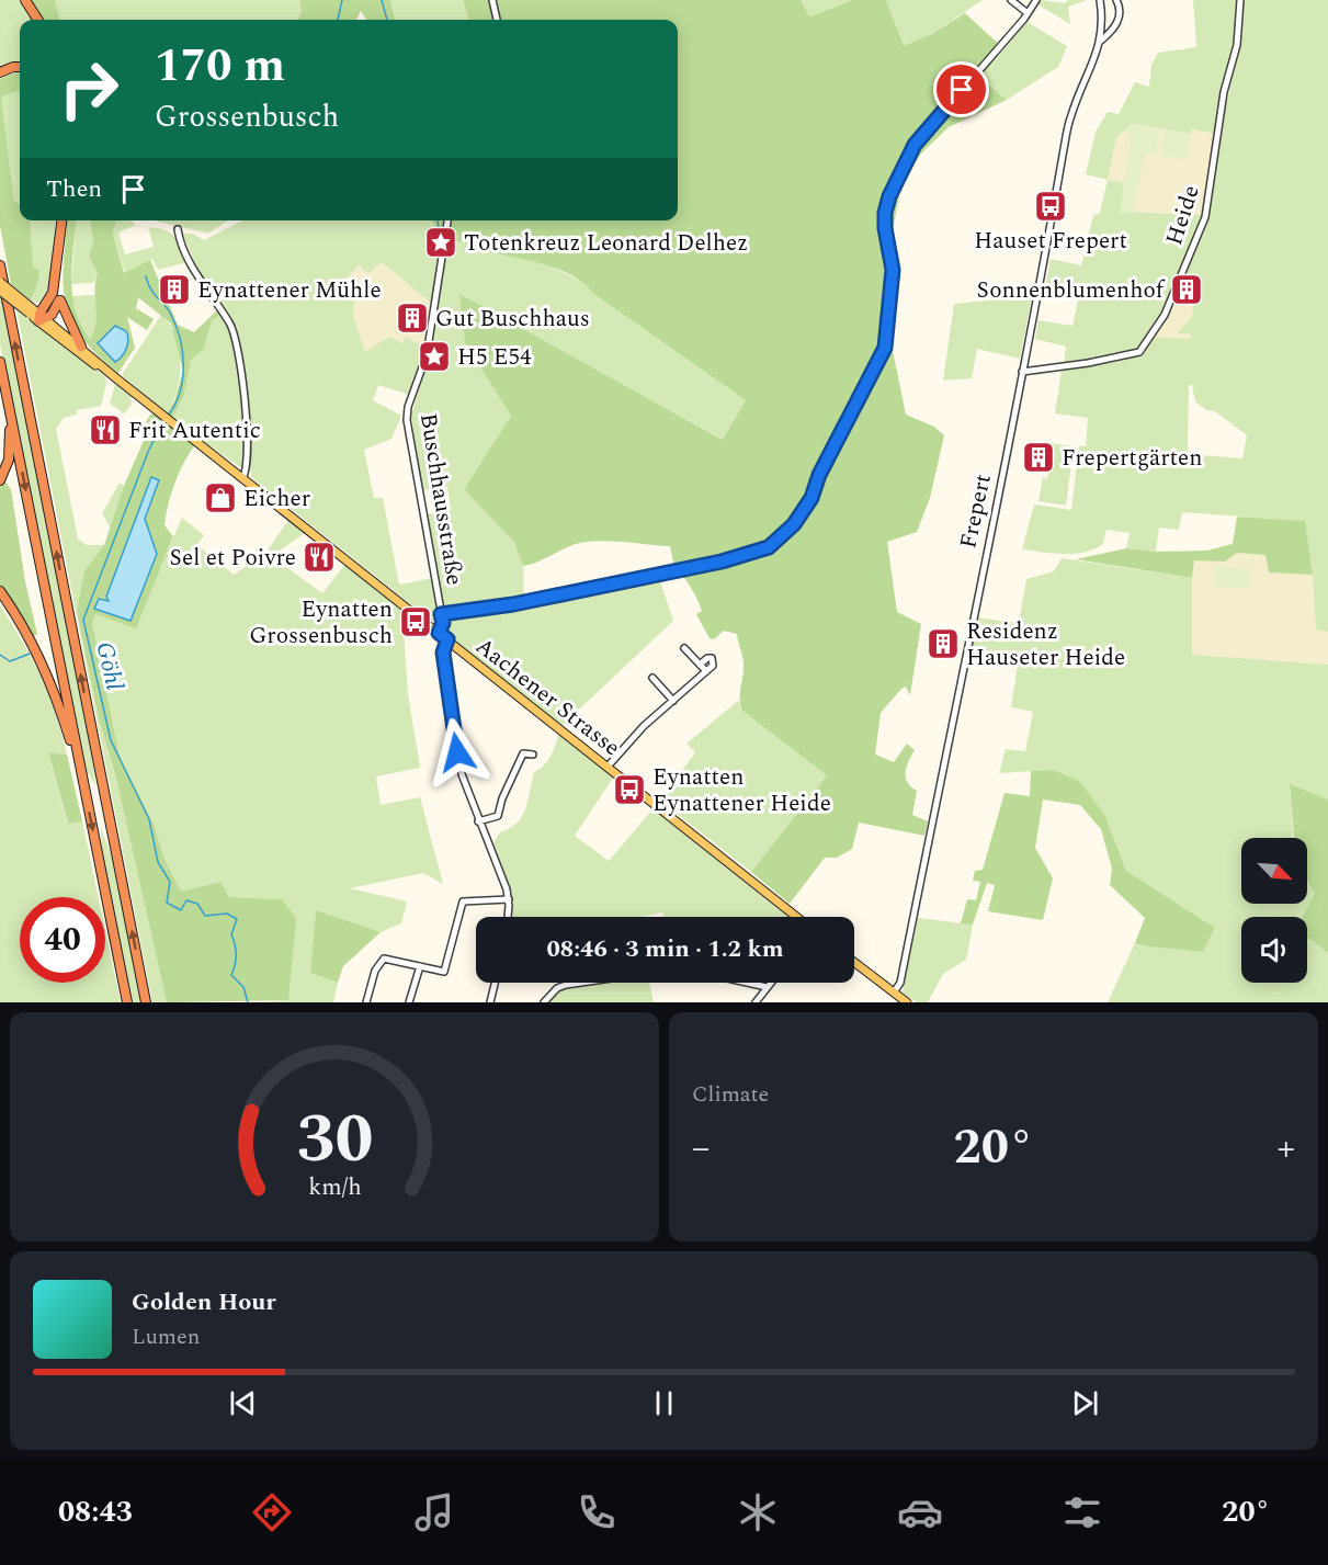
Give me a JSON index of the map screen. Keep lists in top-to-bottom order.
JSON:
{
  "streets": {
    "main road": ["Aachener Strasse"],
    "street": ["Heide", "Buschhausstraße", "Frepert"]
  },
  "crossings": [
    ["Heide", "Frepert"],
    ["Buschhausstraße", "Aachener Strasse"]
  ],
  "water": ["Göhl"],
  "places": {
    "bus stop": ["Hauset Frepert", "Eynatten Grossenbusch", "Eynatten Eynattener Heide"],
    "place": ["Totenkreuz Leonard Delhez", "H5 E54"],
    "building": [
      "Eynattener Mühle",
      "Sonnenblumenhof",
      "Gut Buschhaus",
      "Frepertgärten",
      "Residenz Hauseter Heide"
    ],
    "restaurant": ["Frit Autentic", "Sel et Poivre"],
    "shop": ["Eicher"]
  },
  "north": "bottom right",
  "page": {
    "turn": ["170 m", "Grossenbusch"],
    "then": "Then",
    "limit": "40",
    "trip": "08:46 · 3 min · 1.2 km",
    "tile": "Climate",
    "heat": ["−", "20°", "+"],
    "song": ["Golden Hour", "Lumen"],
    "tabs": ["08:43", "20°"],
    "gauge": ["30", "km/h"]
  }
}
